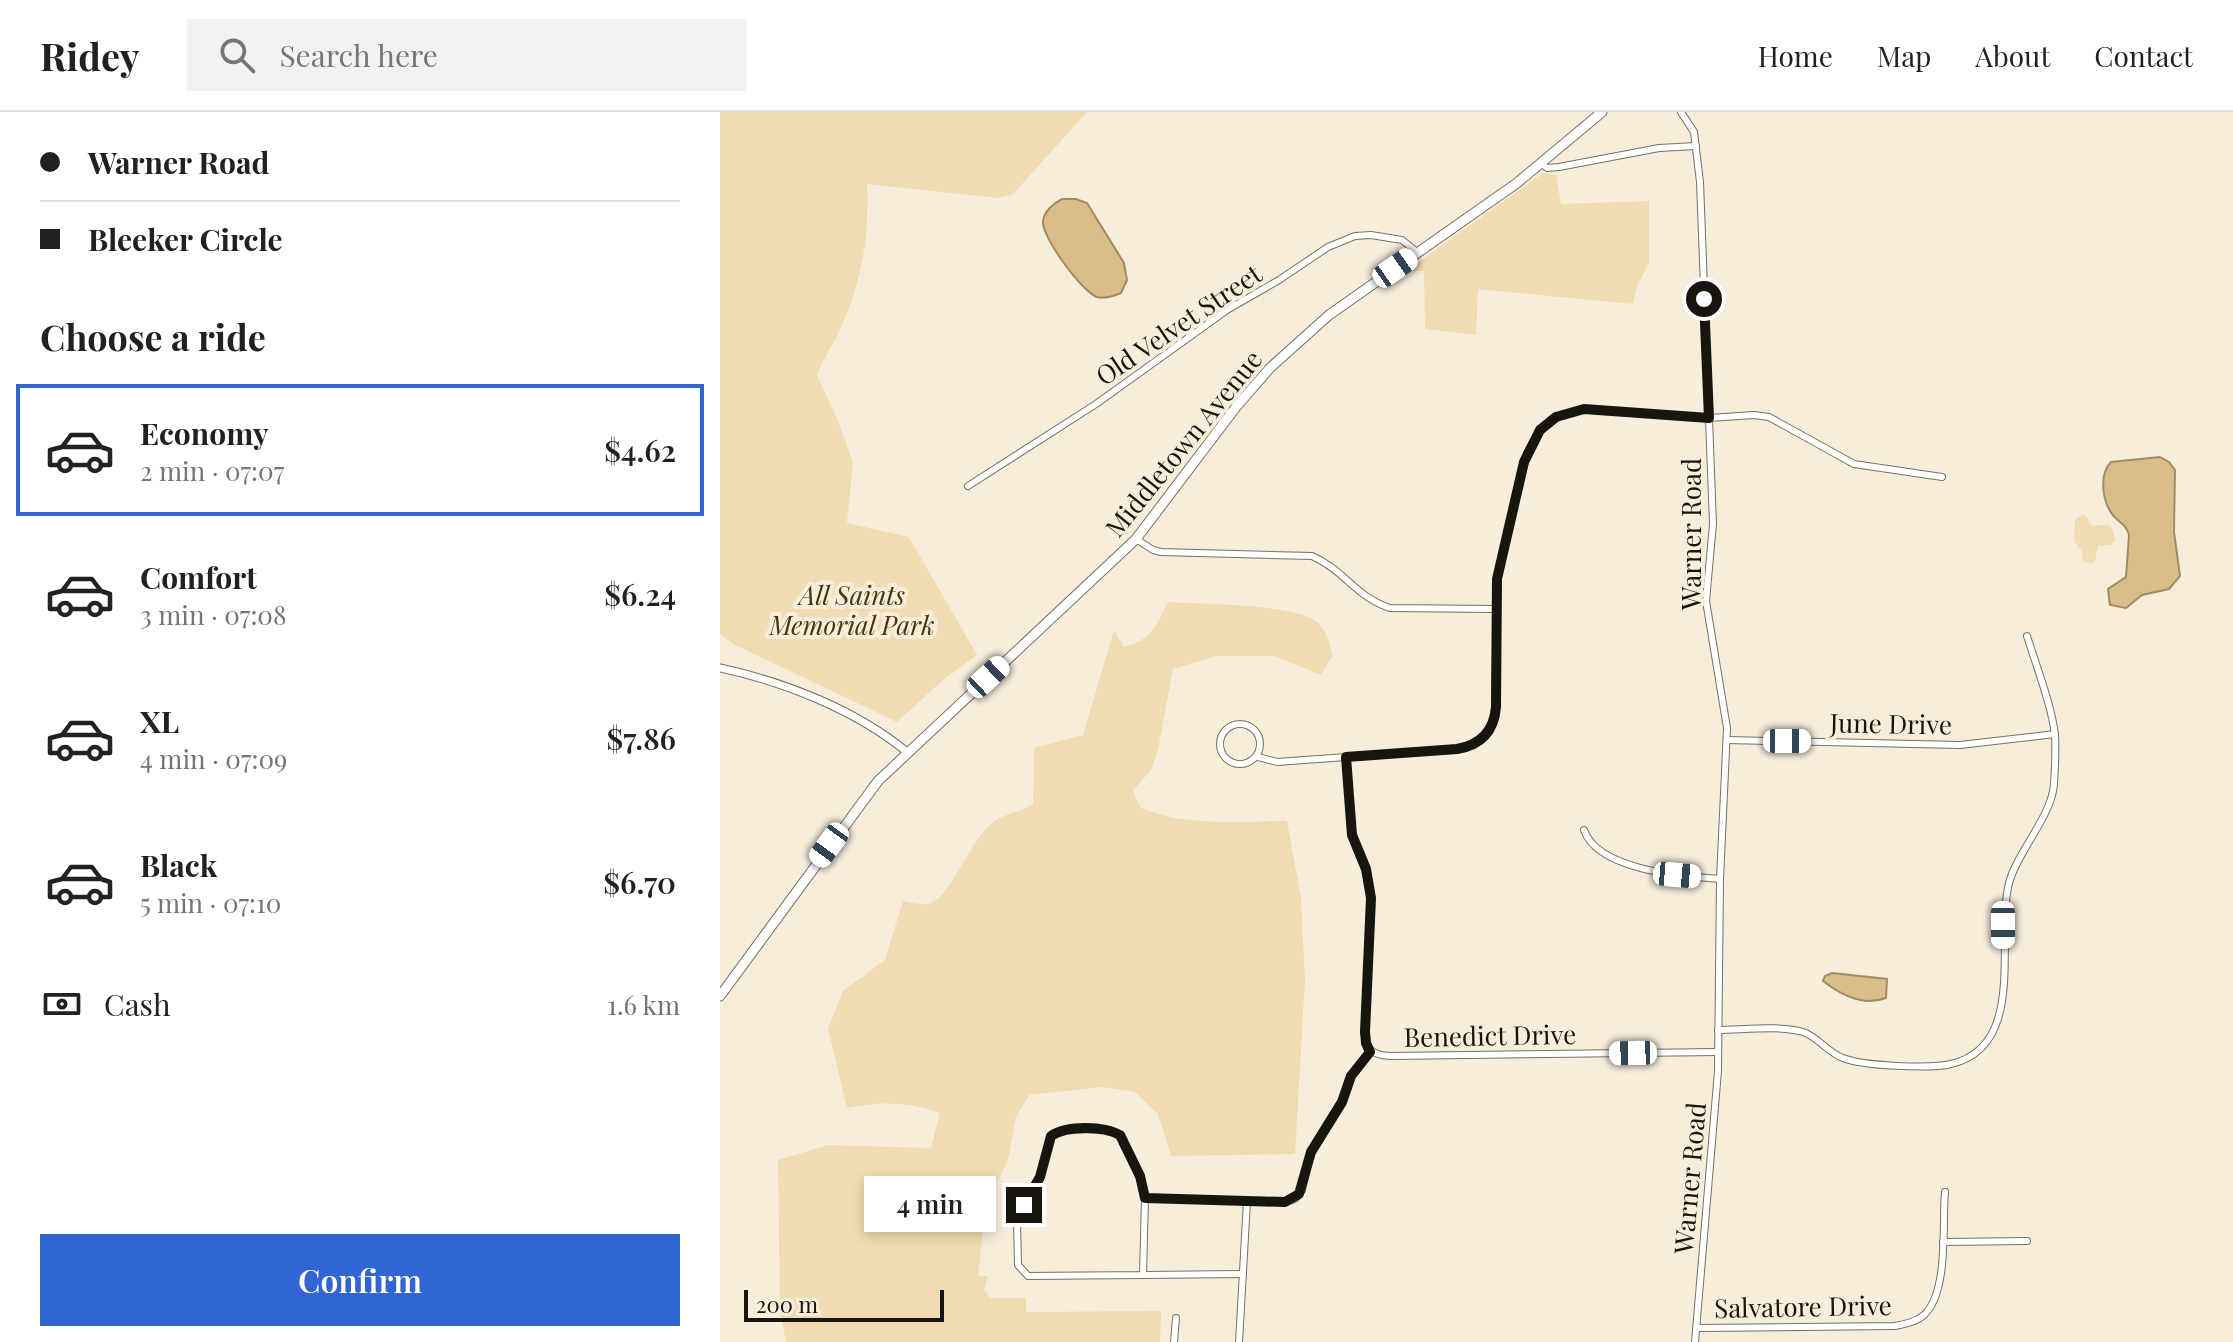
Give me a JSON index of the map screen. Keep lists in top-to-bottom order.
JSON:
{
  "streets": {
    "main road": ["Middletown Avenue"],
    "street": [
      "Old Velvet Street",
      "Warner Road",
      "June Drive",
      "Benedict Drive",
      "Salvatore Drive"
    ]
  },
  "crossings": [
    ["Old Velvet Street", "Middletown Avenue"],
    ["Warner Road", "June Drive"],
    ["Warner Road", "Benedict Drive"],
    ["Warner Road", "Salvatore Drive"]
  ],
  "parks": ["All Saints Memorial Park"],
  "scale_bar": "200 m",
  "page": {
    "header": "Ridey",
    "search": "Search here",
    "nav": [
      "Home",
      "Map",
      "About",
      "Contact"
    ],
    "banner": ["Warner Road", "Bleeker Circle"],
    "heading": "Choose a ride",
    "list": [
      {
        "name": "Economy",
        "note": "2 min · 07:07",
        "value": "$4.62"
      },
      {
        "name": "Comfort",
        "note": "3 min · 07:08",
        "value": "$6.24"
      },
      {
        "name": "XL",
        "note": "4 min · 07:09",
        "value": "$7.86"
      },
      {
        "name": "Black",
        "note": "5 min · 07:10",
        "value": "$6.70"
      }
    ],
    "pay": ["Cash", "1.6 km"],
    "bubble": "4 min",
    "buttons": "Confirm",
    "scale": "200 m"
  }
}
